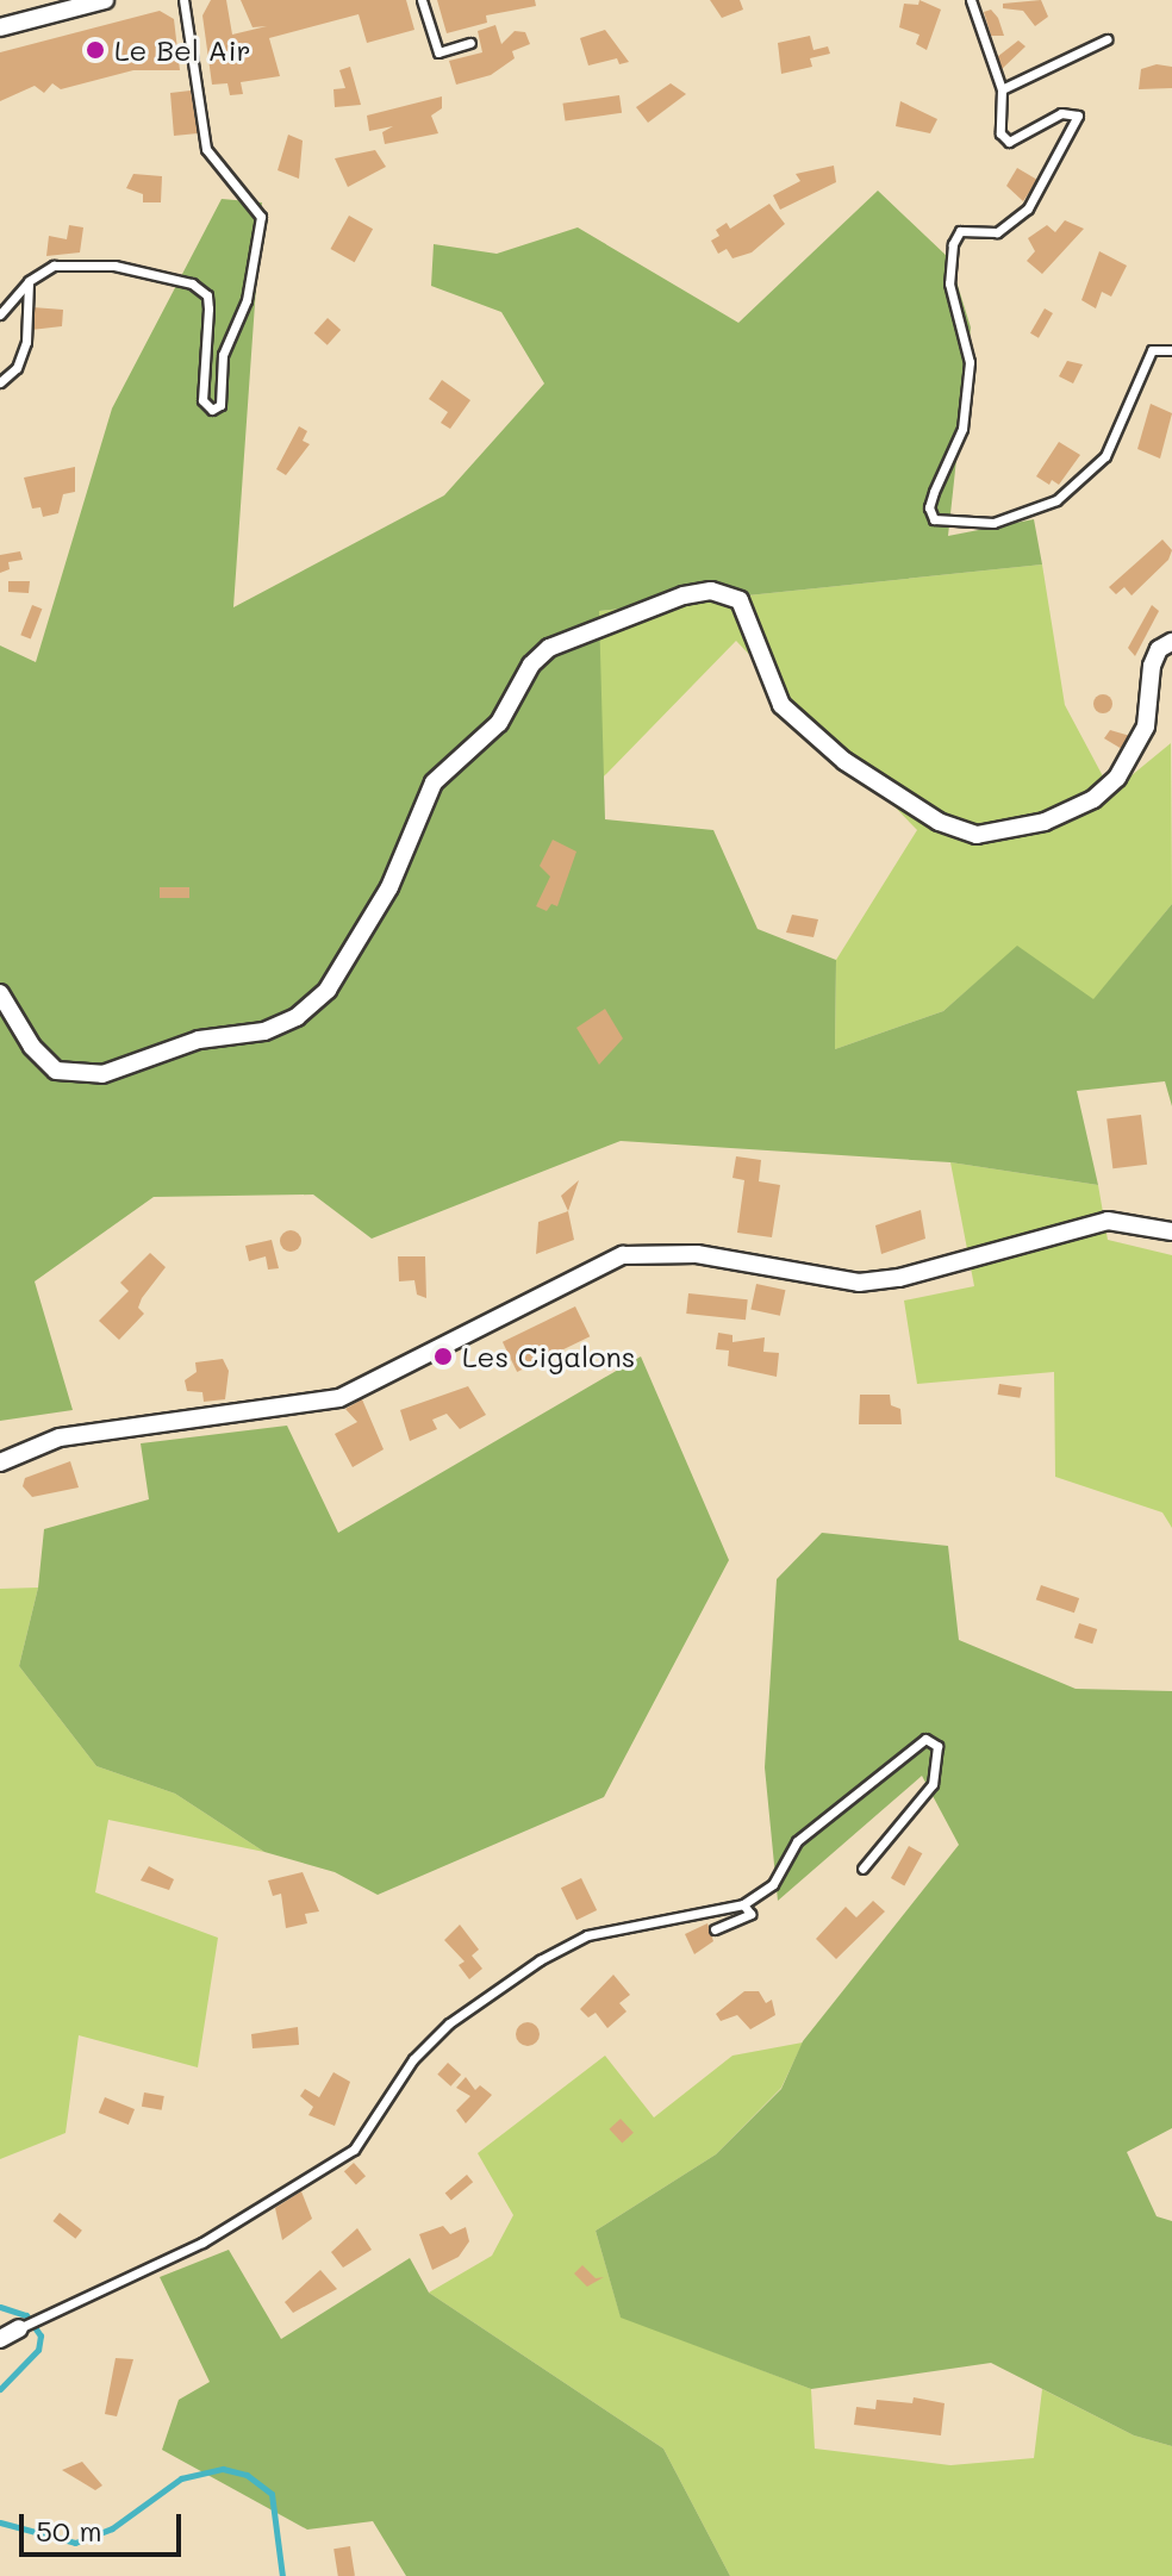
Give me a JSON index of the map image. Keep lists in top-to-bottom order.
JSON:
{
  "places": ["Le Bel Air", "Les Cigalons"],
  "scale_bar": "50 m"
}
